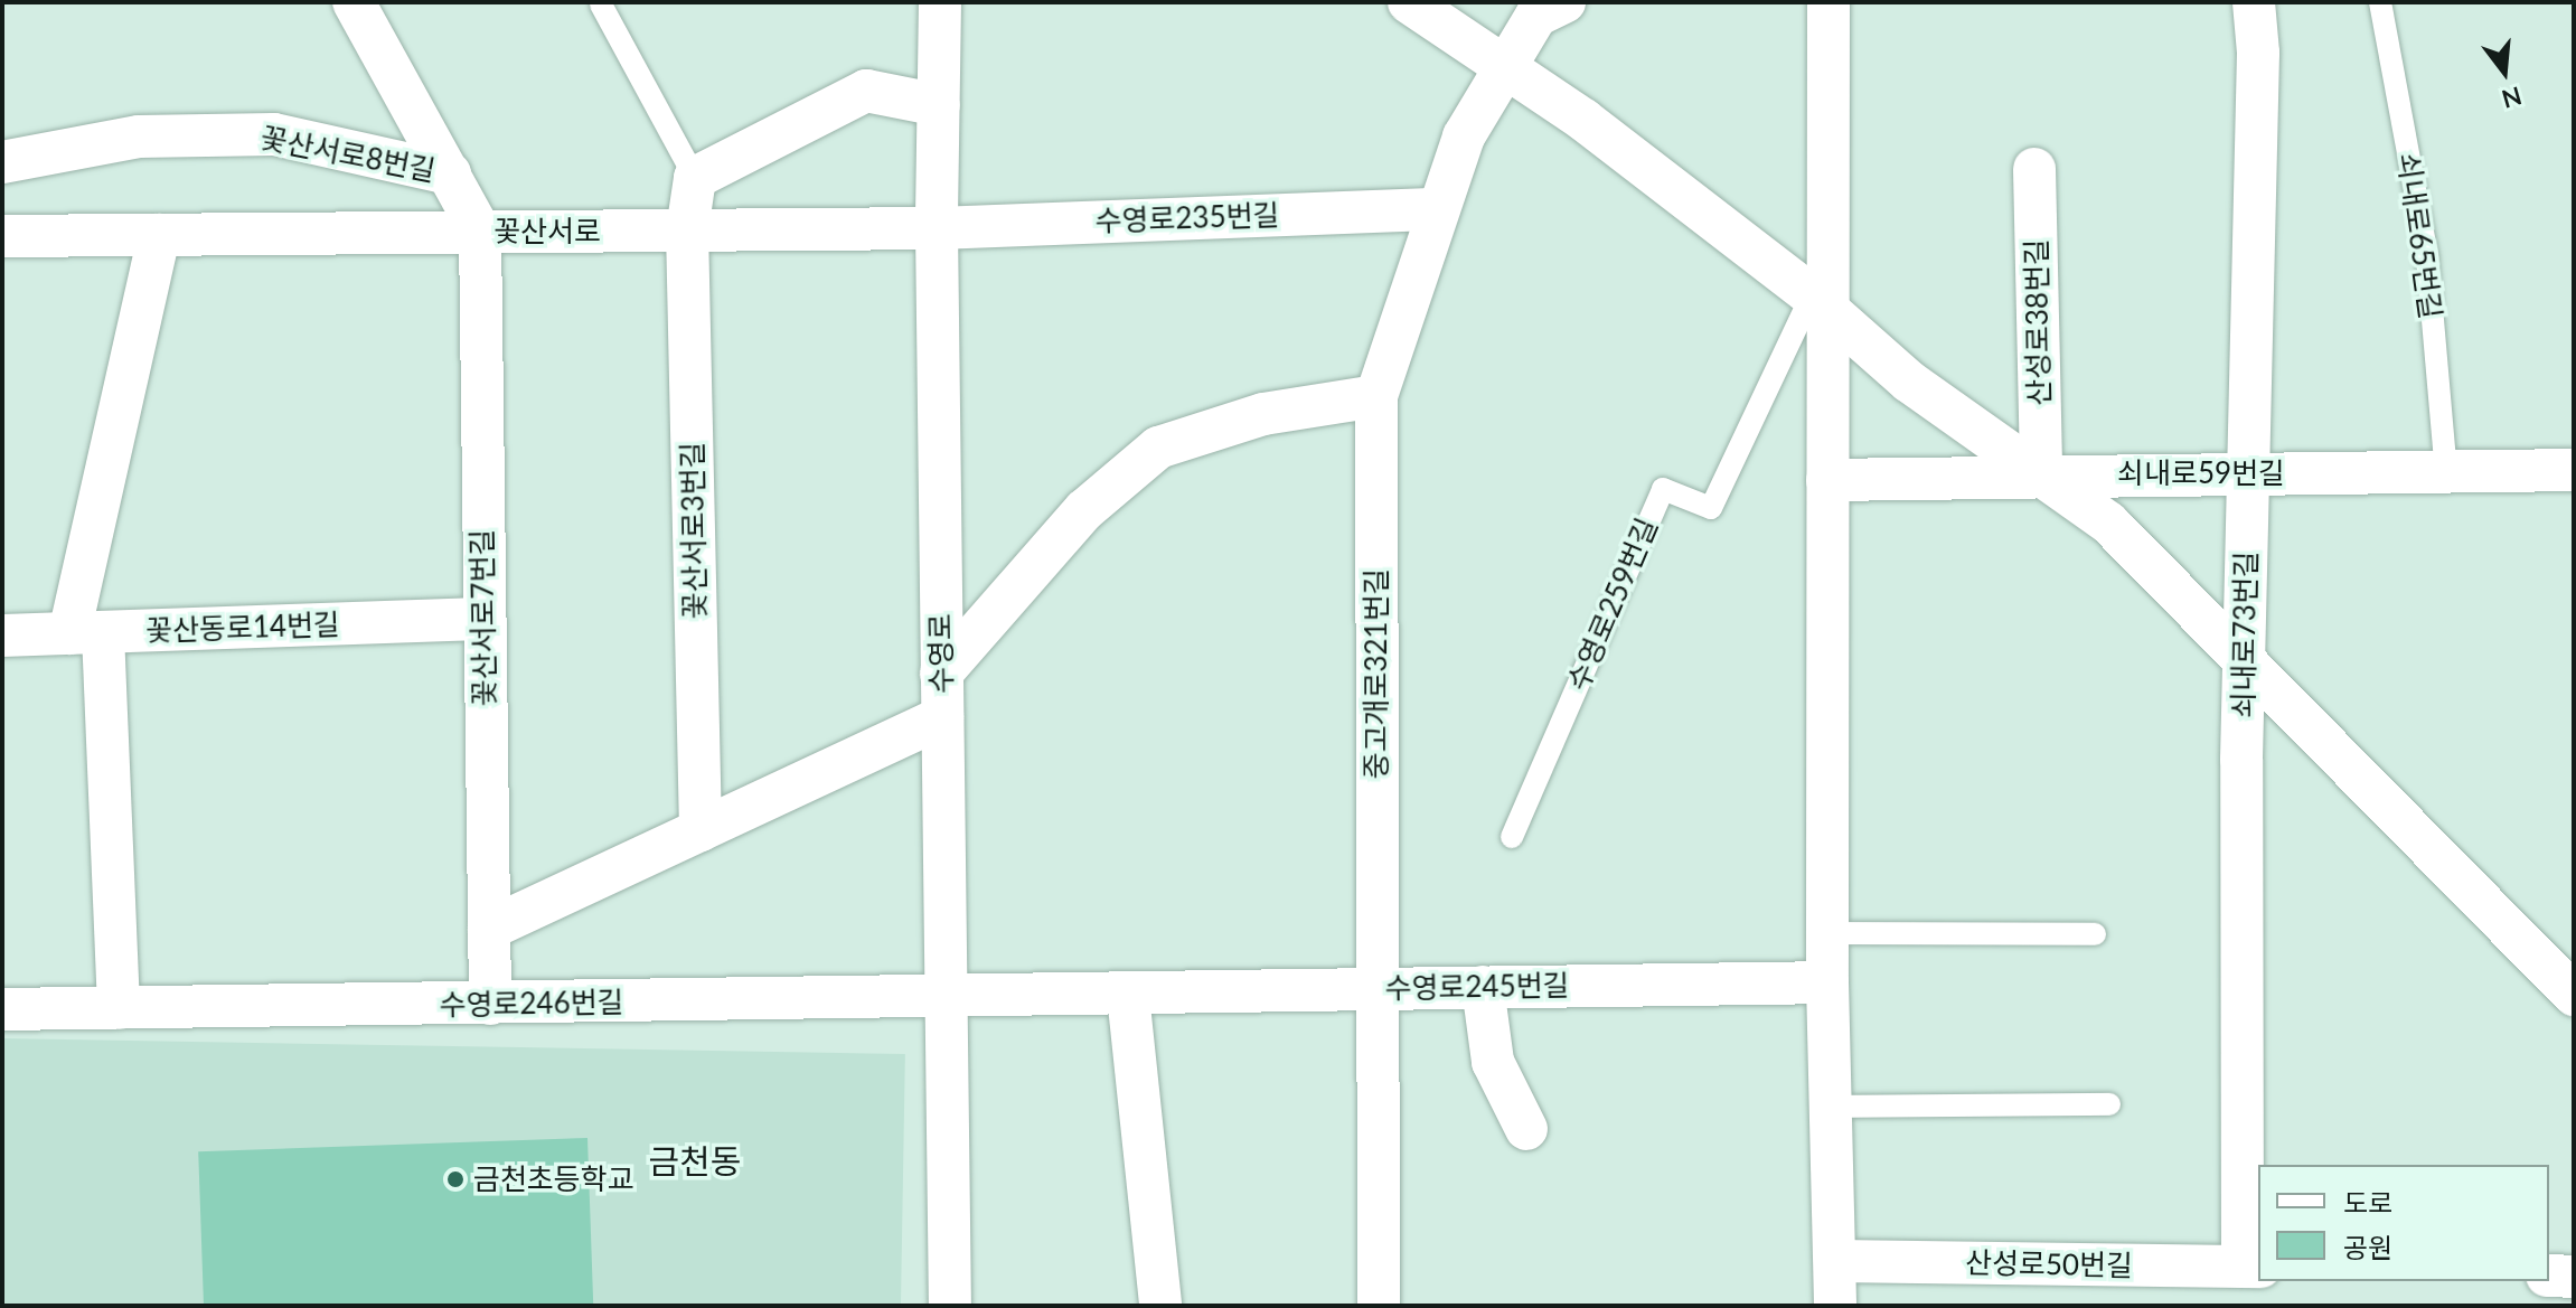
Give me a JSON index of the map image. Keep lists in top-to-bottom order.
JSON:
{
  "streets": {
    "street": [
      "꽃산서로8번길",
      "수영로235번길",
      "꽃산서로",
      "산성로38번길",
      "쇠내로59번길",
      "꽃산서로3번길",
      "수영로259번길",
      "꽃산서로7번길",
      "꽃산동로14번길",
      "쇠내로73번길",
      "수영로",
      "중고개로321번길",
      "수영로245번길",
      "수영로246번길",
      "산성로50번길"
    ],
    "lane": ["쇠내로65번길"]
  },
  "crossings": [
    ["꽃산서로8번길", "꽃산서로"],
    ["꽃산서로8번길", "꽃산서로7번길"],
    ["수영로235번길", "꽃산서로"],
    ["수영로235번길", "수영로"],
    ["수영로235번길", "중고개로321번길"],
    ["꽃산서로", "꽃산서로3번길"],
    ["꽃산서로", "꽃산서로7번길"],
    ["꽃산서로", "수영로"],
    ["쇠내로65번길", "쇠내로59번길"],
    ["산성로38번길", "쇠내로59번길"],
    ["쇠내로59번길", "수영로259번길"],
    ["쇠내로59번길", "쇠내로73번길"],
    ["수영로259번길", "수영로245번길"],
    ["수영로259번길", "산성로50번길"],
    ["꽃산서로7번길", "꽃산동로14번길"],
    ["꽃산서로7번길", "수영로246번길"],
    ["쇠내로73번길", "산성로50번길"],
    ["수영로", "수영로245번길"],
    ["수영로", "수영로246번길"],
    ["중고개로321번길", "수영로245번길"],
    ["수영로245번길", "수영로246번길"]
  ],
  "districts": ["금천동"],
  "places": ["금천초등학교"],
  "legend": ["도로", "공원"],
  "north": "bottom"
}
